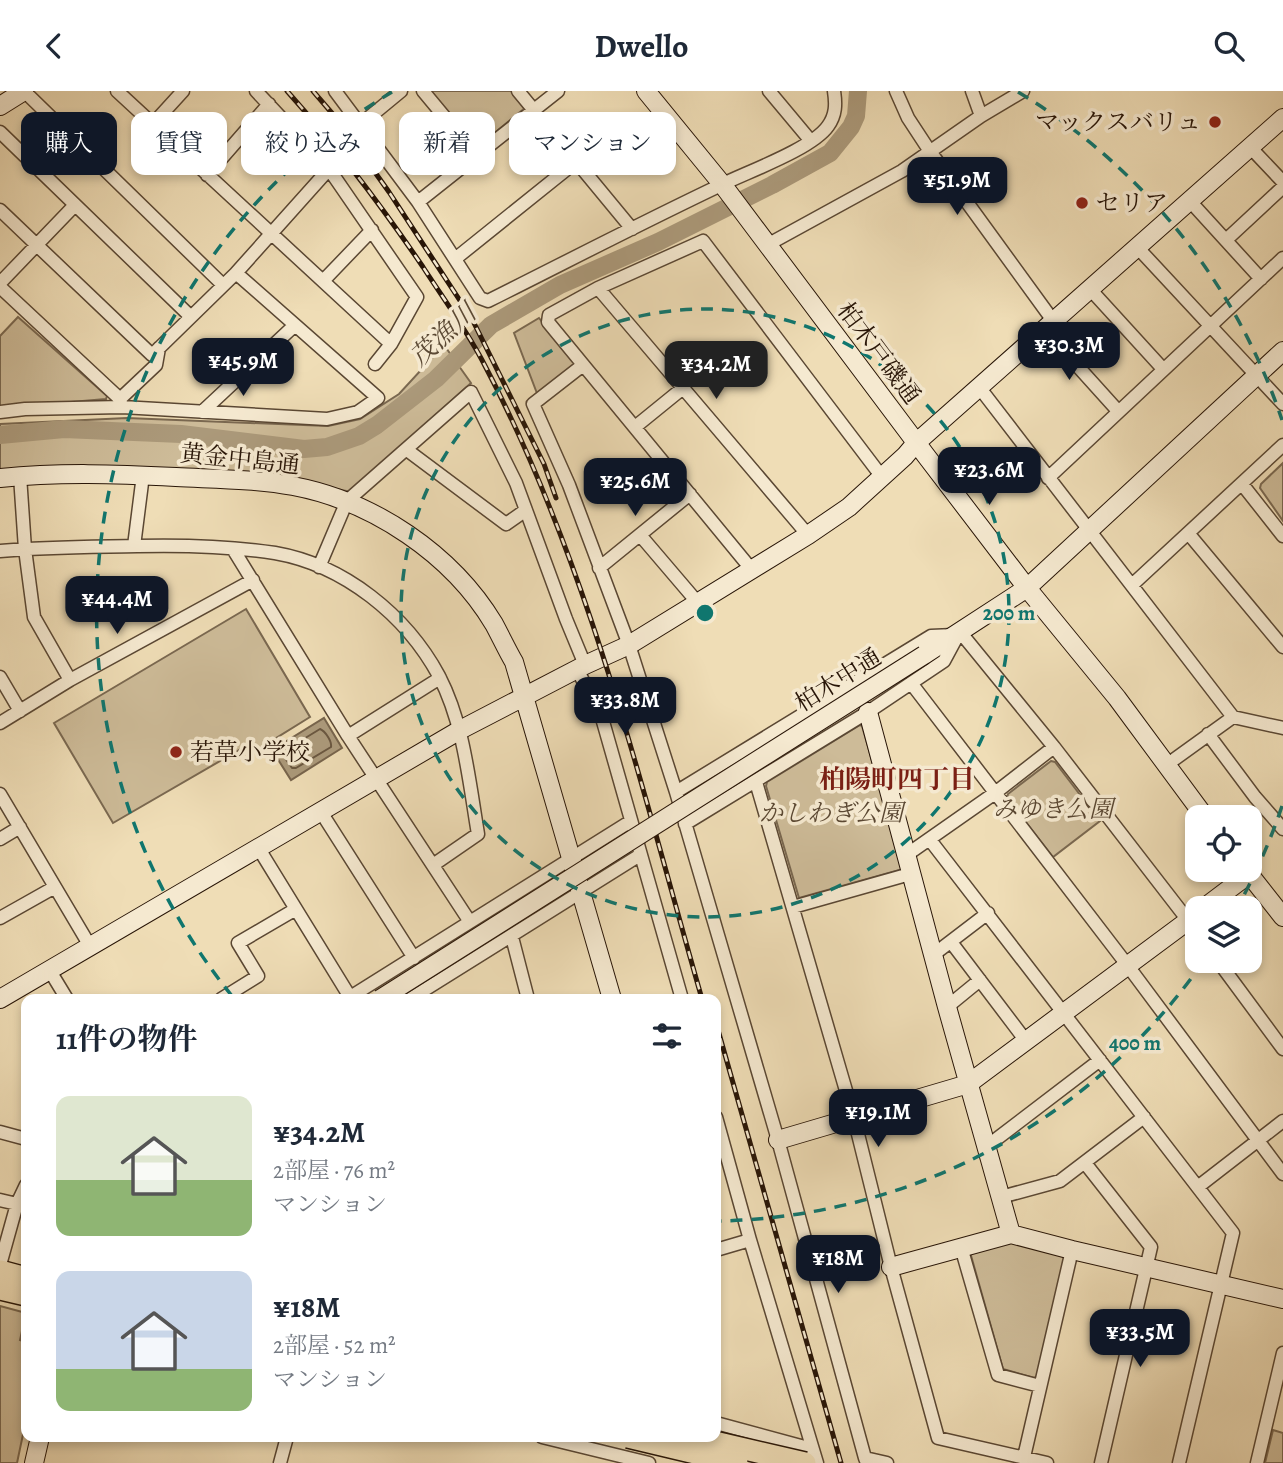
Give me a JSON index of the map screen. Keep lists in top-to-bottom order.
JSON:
{
  "streets": {
    "street": ["柏木戸磯通", "黄金中島通", "柏木中通"]
  },
  "crossings": [
    ["柏木戸磯通", "柏木中通"]
  ],
  "districts": ["柏陽町四丁目"],
  "water": ["茂漁川"],
  "parks": ["みゆき公園", "かしわぎ公園"],
  "places": ["マックスバリュ", "セリア", "若草小学校"],
  "page": {
    "header": "Dwello",
    "chip": [
      "購入",
      "賃貸",
      "絞り込み",
      "新着",
      "マンション"
    ],
    "price": [
      "¥51.9M",
      "¥30.3M",
      "¥45.9M",
      "¥34.2M",
      "¥23.6M",
      "¥25.6M",
      "¥44.4M",
      "¥33.8M",
      "¥19.1M",
      "¥18M",
      "¥33.5M"
    ],
    "heading": "11件の物件",
    "list": [
      {
        "name": "¥34.2M",
        "note": "2部屋 · 76 m² · マンション"
      },
      {
        "name": "¥18M",
        "note": "2部屋 · 52 m² · マンション"
      }
    ]
  },
  "rings": ["200 m", "400 m"]
}
